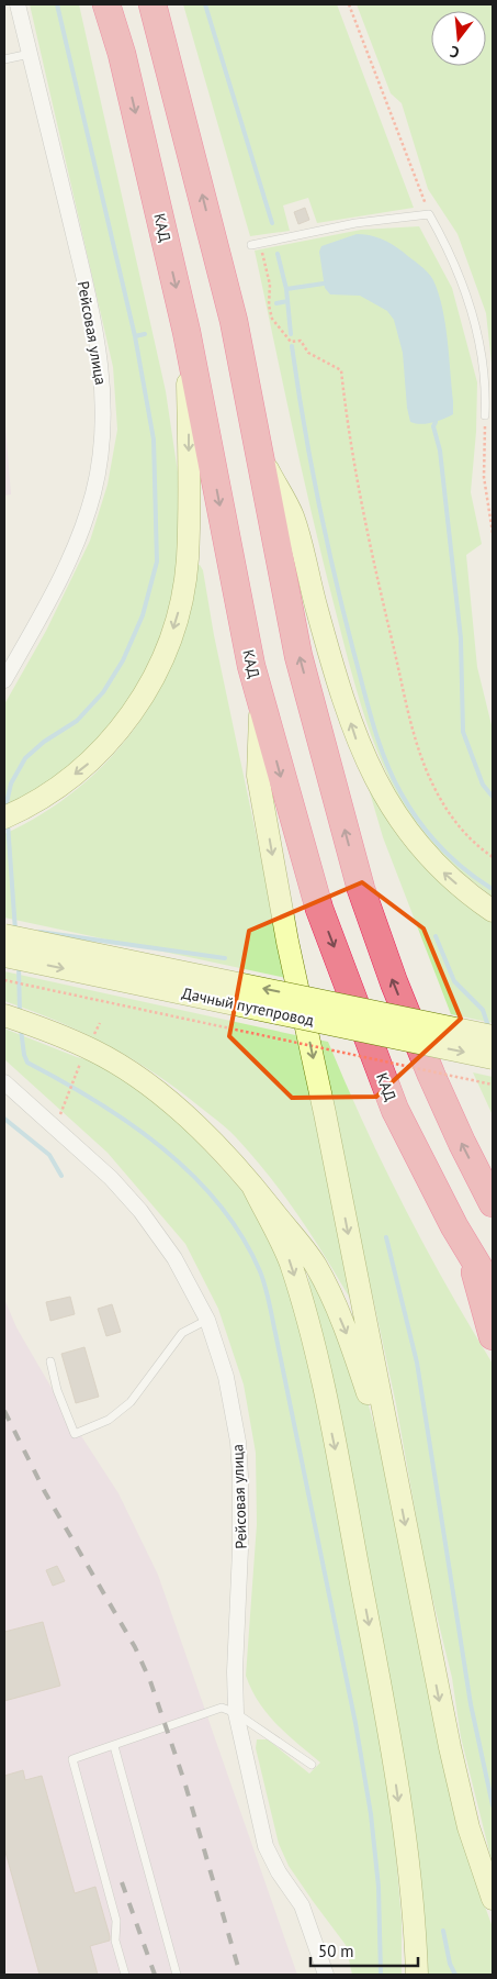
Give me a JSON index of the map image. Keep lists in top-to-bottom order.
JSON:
{
  "streets": {
    "highway": ["КАД"],
    "main road": ["Дачный путепровод"],
    "street": ["Рейсовая улица"]
  },
  "scale_bar": "50 m",
  "north": "bottom"
}
